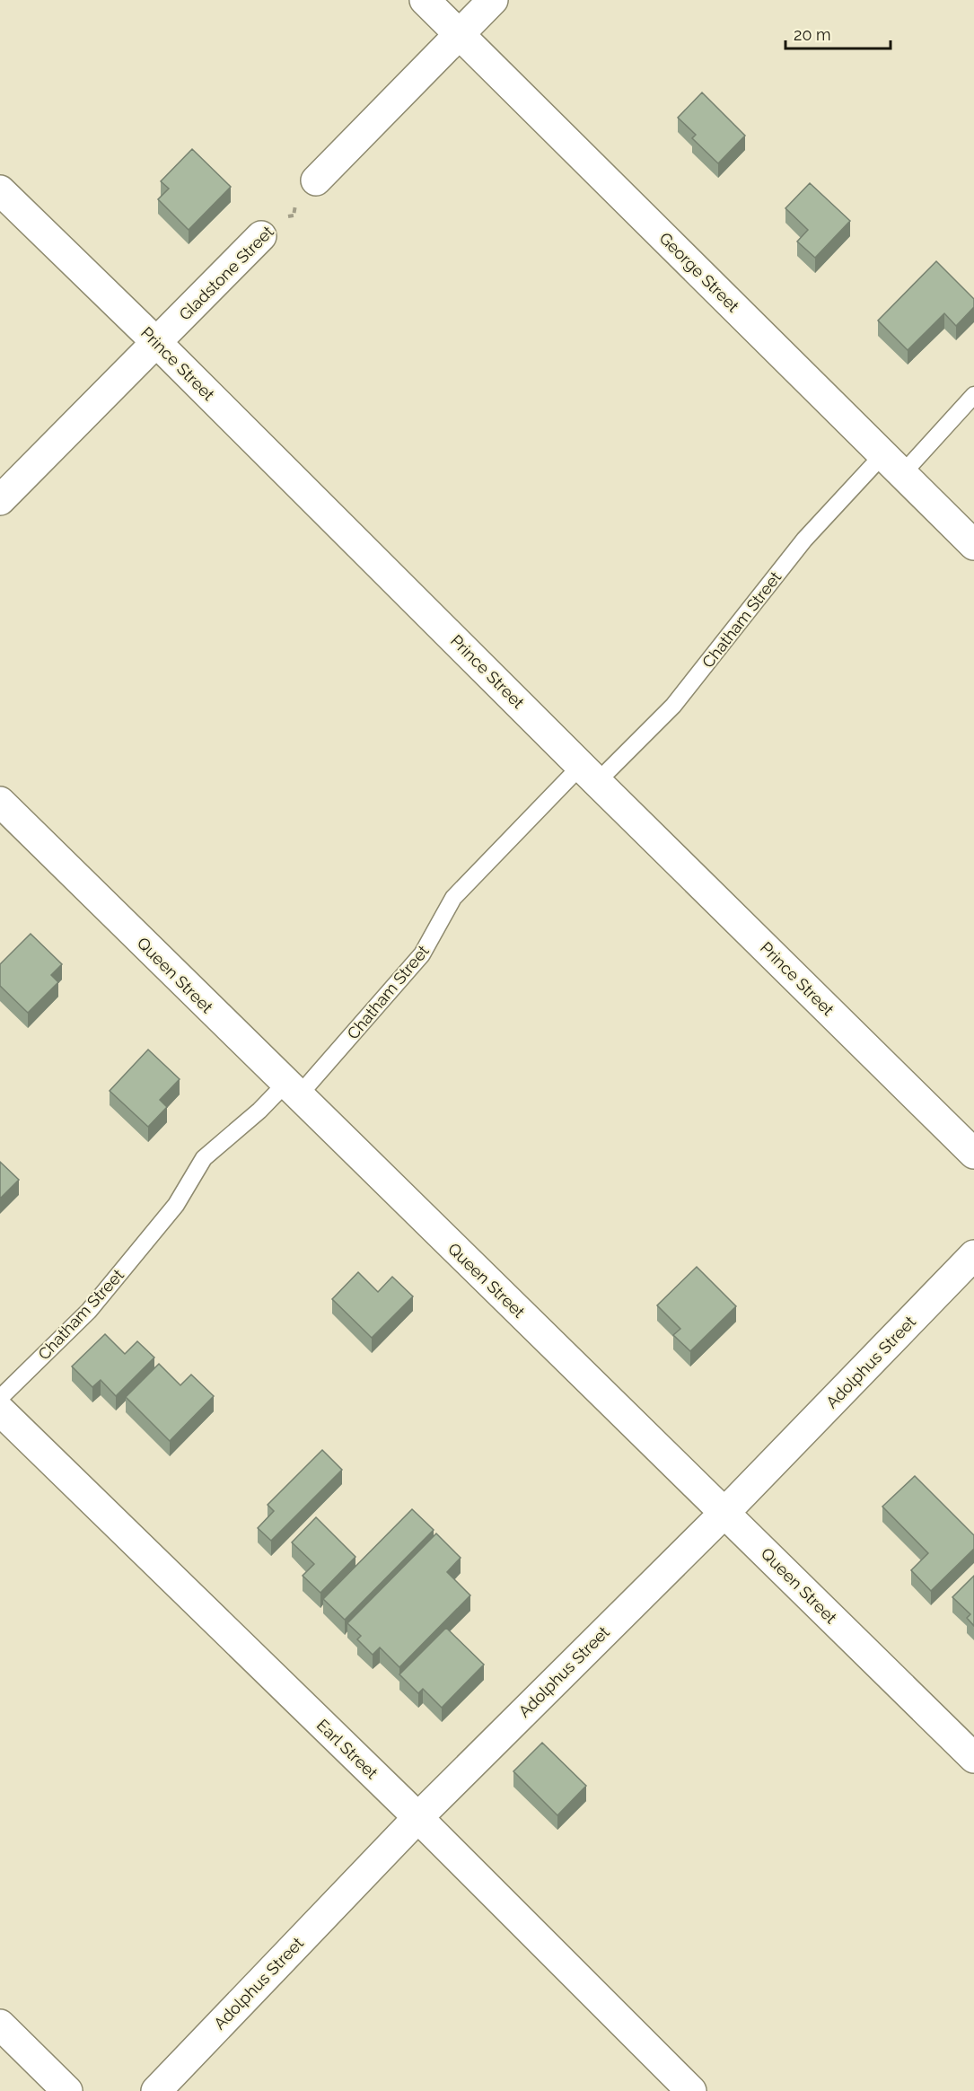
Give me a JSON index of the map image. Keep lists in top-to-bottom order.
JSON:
{
  "streets": {
    "street": [
      "George Street",
      "Gladstone Street",
      "Prince Street",
      "Queen Street",
      "Adolphus Street",
      "Earl Street"
    ],
    "lane": ["Chatham Street"]
  },
  "crossings": [
    ["George Street", "Chatham Street"],
    ["Gladstone Street", "Prince Street"],
    ["Prince Street", "Chatham Street"],
    ["Chatham Street", "Queen Street"],
    ["Queen Street", "Adolphus Street"],
    ["Adolphus Street", "Earl Street"]
  ],
  "scale_bar": "20 m"
}
